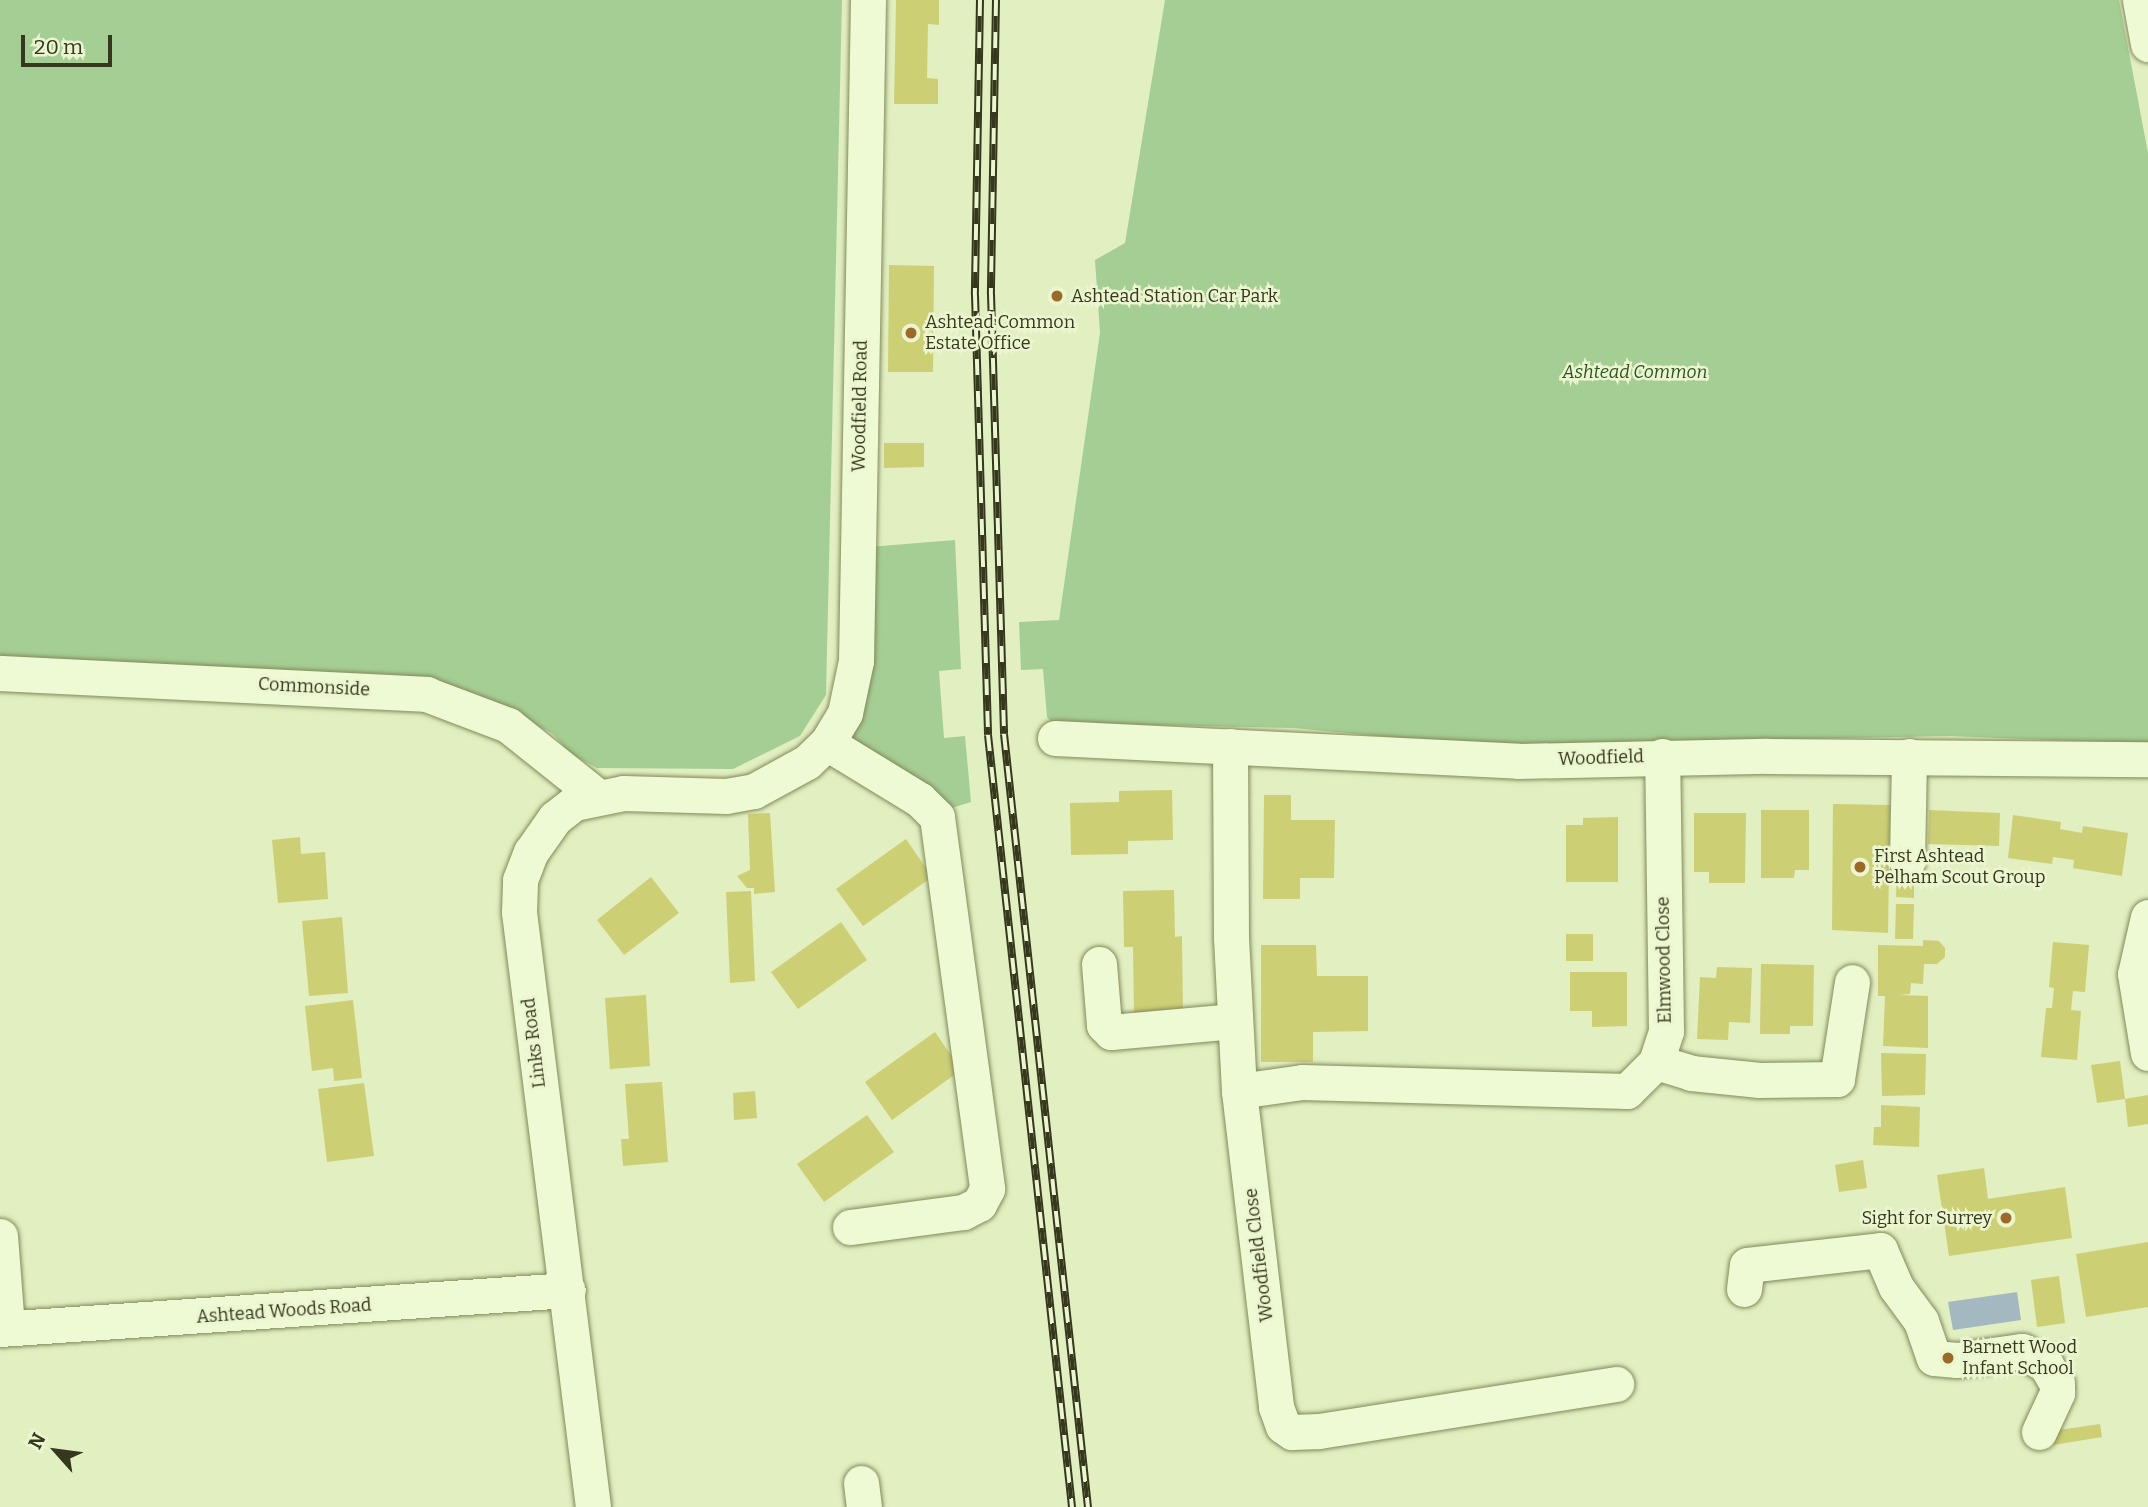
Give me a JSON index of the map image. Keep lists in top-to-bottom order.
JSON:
{
  "streets": {
    "street": [
      "Woodfield Road",
      "Commonside",
      "Woodfield",
      "Elmwood Close",
      "Links Road",
      "Woodfield Close",
      "Ashtead Woods Road"
    ]
  },
  "crossings": [
    ["Woodfield Road", "Links Road"],
    ["Commonside", "Links Road"],
    ["Woodfield", "Elmwood Close"],
    ["Woodfield", "Woodfield Close"],
    ["Elmwood Close", "Woodfield Close"],
    ["Links Road", "Ashtead Woods Road"]
  ],
  "parks": ["Ashtead Common"],
  "places": [
    "Ashtead Station Car Park",
    "Ashtead Common Estate Office",
    "First Ashtead Pelham Scout Group",
    "Sight for Surrey",
    "Barnett Wood Infant School"
  ],
  "scale_bar": "20 m",
  "north": "top left"
}
